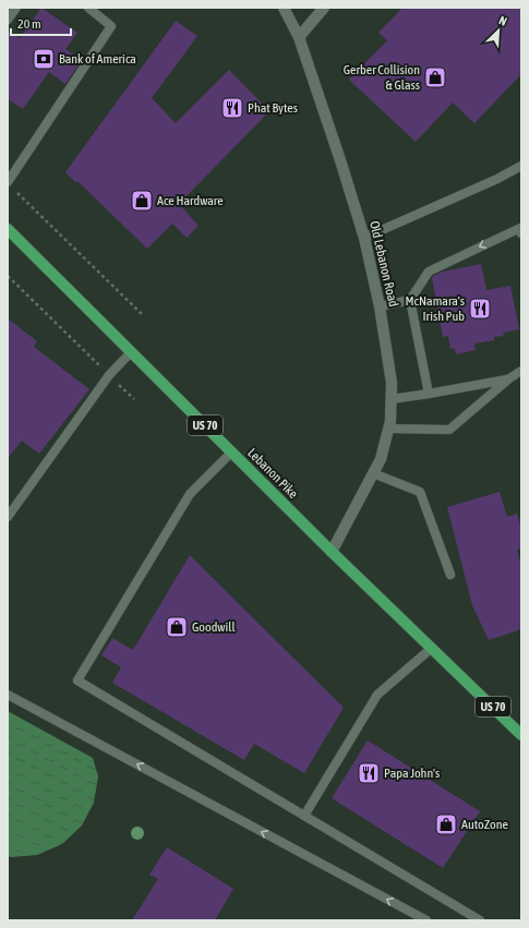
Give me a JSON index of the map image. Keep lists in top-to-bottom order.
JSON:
{
  "streets": {
    "main road": ["US 70", "Lebanon Pike"],
    "street": ["Old Lebanon Road"]
  },
  "crossings": [
    ["Old Lebanon Road", "Lebanon Pike"]
  ],
  "places": {
    "bank": ["Bank of America"],
    "shop": [
      "Gerber Collision & Glass",
      "Ace Hardware",
      "Goodwill",
      "AutoZone"
    ],
    "restaurant": ["Phat Bytes", "McNamara's Irish Pub", "Papa John's"]
  },
  "scale_bar": "20 m",
  "north": "top right"
}
